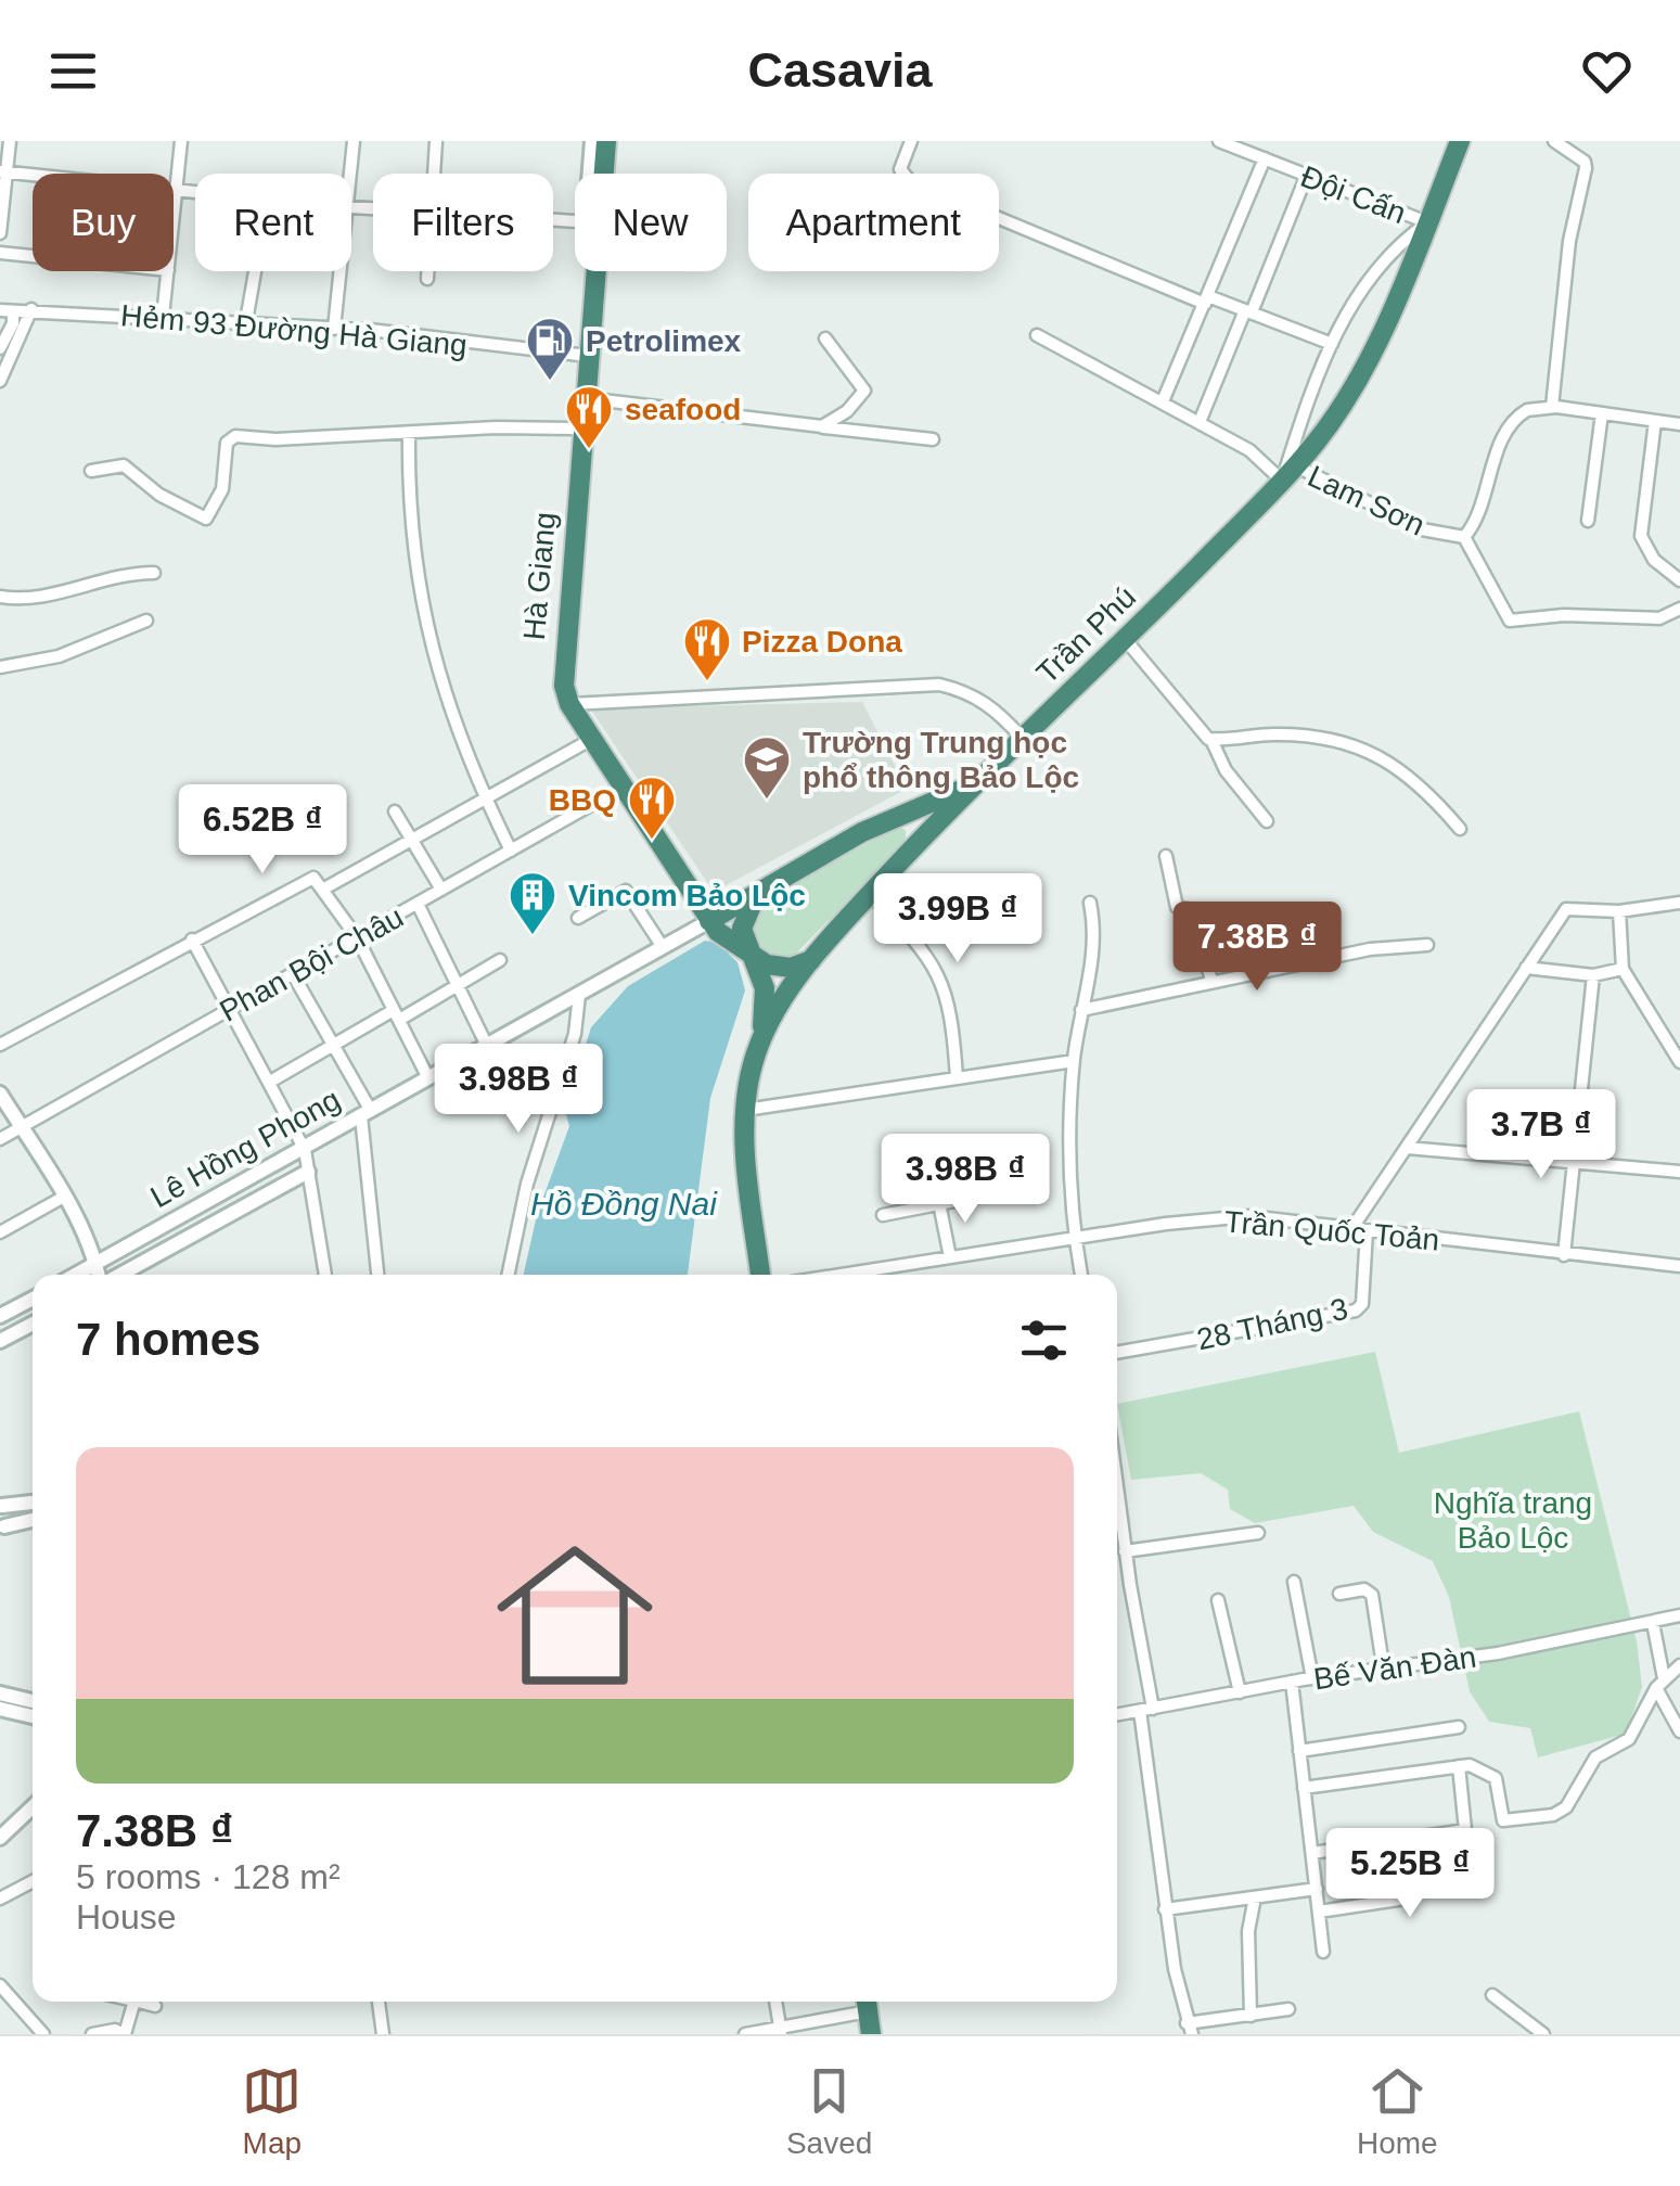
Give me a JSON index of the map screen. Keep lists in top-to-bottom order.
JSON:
{
  "streets": {
    "highway": ["Hà Giang", "Trần Phú", "Lê Hồng Phong"],
    "street": [
      "Đội Cấn",
      "Hẻm 93 Đường Hà Giang",
      "Lam Sơn",
      "Phan Bội Châu",
      "Trần Quốc Toản",
      "28 Tháng 3",
      "Bế Văn Đàn"
    ]
  },
  "crossings": [
    ["Đội Cấn", "Trần Phú"],
    ["Hẻm 93 Đường Hà Giang", "Hà Giang"],
    ["Lam Sơn", "Trần Phú"],
    ["Hà Giang", "Phan Bội Châu"],
    ["Hà Giang", "Lê Hồng Phong"],
    ["Trần Phú", "Lê Hồng Phong"],
    ["Trần Quốc Toản", "28 Tháng 3"]
  ],
  "water": ["Hồ Đồng Nai"],
  "parks": ["Nghĩa trang Bảo Lộc"],
  "places": {
    "fuel station": ["Petrolimex"],
    "restaurant": ["seafood", "Pizza Dona", "BBQ"],
    "school or university": ["Trường Trung học phổ thông Bảo Lộc"],
    "building": ["Vincom Bảo Lộc"]
  },
  "page": {
    "header": "Casavia",
    "chip": [
      "Buy",
      "Rent",
      "Filters",
      "New",
      "Apartment"
    ],
    "price": [
      "6.52B ₫",
      "3.99B ₫",
      "7.38B ₫",
      "3.98B ₫",
      "3.7B ₫",
      "3.98B ₫",
      "5.25B ₫"
    ],
    "heading": "7 homes",
    "list": [
      {
        "name": "7.38B ₫",
        "note": "5 rooms · 128 m² · House"
      }
    ],
    "tabs": ["Map", "Saved", "Home"]
  }
}
